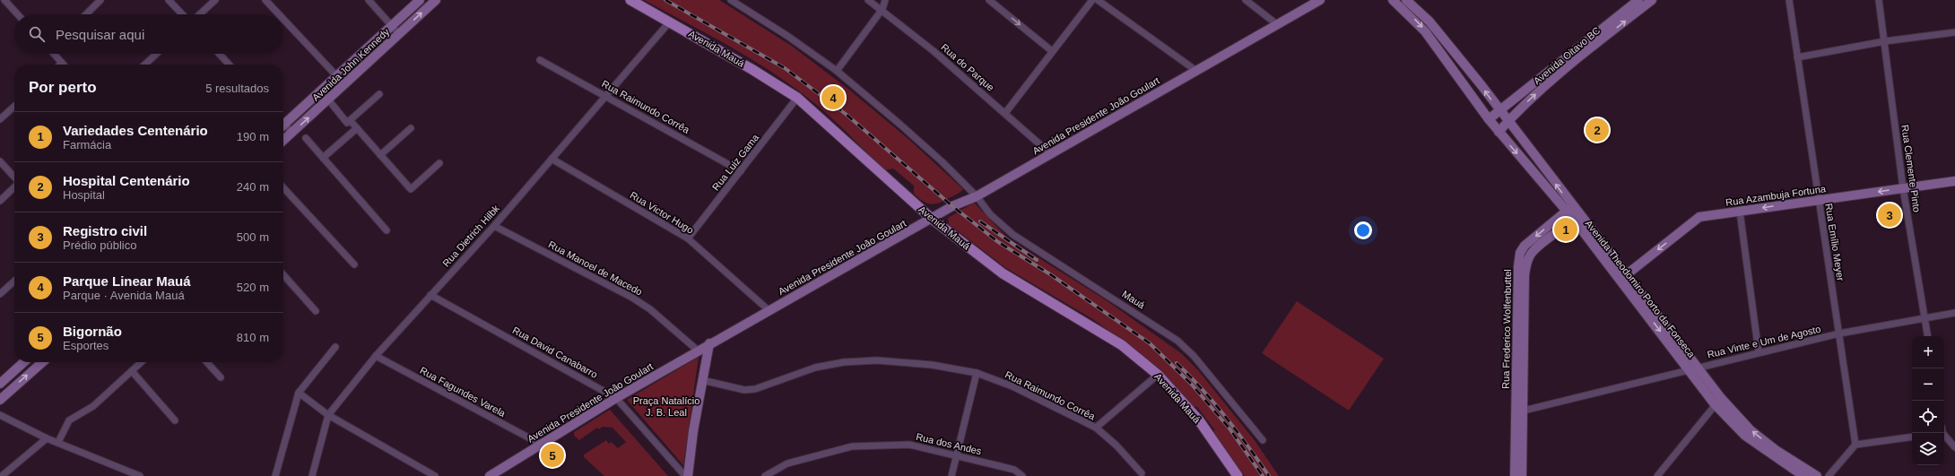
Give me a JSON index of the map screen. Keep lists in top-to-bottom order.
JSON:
{
  "streets": {
    "main road": ["Avenida Mauá"],
    "street": [
      "Avenida Oitavo BC",
      "Avenida John Kennedy",
      "Rua do Parque",
      "Rua Raimundo Corrêa",
      "Avenida Presidente João Goulart",
      "Rua Luiz Gama",
      "Rua Clemente Pinto",
      "Rua Azambuja Fortuna",
      "Rua Victor Hugo",
      "Rua Dietrich Hilbk",
      "Rua Emílio Meyer",
      "Rua Manoel de Macedo",
      "Avenida Theodomiro Porto da Fonseca",
      "Mauá",
      "Rua Frederico Wolfenbuttel",
      "Rua Vinte e Um de Agosto",
      "Rua David Canabarro",
      "Rua Fagundes Varela",
      "Rua dos Andes"
    ]
  },
  "crossings": [
    ["Avenida Mauá", "Avenida Presidente João Goulart"],
    ["Avenida Mauá", "Rua Luiz Gama"],
    ["Avenida Mauá", "Rua Dietrich Hilbk"],
    ["Avenida Oitavo BC", "Avenida Theodomiro Porto da Fonseca"],
    ["Rua do Parque", "Avenida Presidente João Goulart"],
    ["Rua Raimundo Corrêa", "Rua Luiz Gama"],
    ["Rua Raimundo Corrêa", "Rua Dietrich Hilbk"],
    ["Avenida Presidente João Goulart", "Rua Victor Hugo"],
    ["Avenida Presidente João Goulart", "Rua Manoel de Macedo"],
    ["Avenida Presidente João Goulart", "Mauá"],
    ["Avenida Presidente João Goulart", "Rua David Canabarro"],
    ["Avenida Presidente João Goulart", "Rua Fagundes Varela"],
    ["Rua Luiz Gama", "Rua Victor Hugo"],
    ["Rua Clemente Pinto", "Rua Azambuja Fortuna"],
    ["Rua Clemente Pinto", "Rua Vinte e Um de Agosto"],
    ["Rua Azambuja Fortuna", "Rua Emílio Meyer"],
    ["Rua Azambuja Fortuna", "Avenida Theodomiro Porto da Fonseca"],
    ["Rua Victor Hugo", "Rua Dietrich Hilbk"],
    ["Rua Dietrich Hilbk", "Rua Manoel de Macedo"],
    ["Rua Dietrich Hilbk", "Rua David Canabarro"],
    ["Rua Dietrich Hilbk", "Rua Fagundes Varela"],
    ["Rua Emílio Meyer", "Rua Vinte e Um de Agosto"],
    ["Avenida Theodomiro Porto da Fonseca", "Rua Frederico Wolfenbuttel"],
    ["Avenida Theodomiro Porto da Fonseca", "Rua Vinte e Um de Agosto"],
    ["Rua Frederico Wolfenbuttel", "Rua Vinte e Um de Agosto"]
  ],
  "one_way": ["Rua Azambuja Fortuna"],
  "parks": ["Praça Natalício J. B. Leal"],
  "page": {
    "search": "Pesquisar aqui",
    "heading": ["Por perto", "5 resultados"],
    "pins": [
      "4",
      "2",
      "3",
      "1",
      "5"
    ],
    "list": [
      {
        "mark": "1",
        "name": "Variedades Centenário",
        "note": "Farmácia",
        "value": "190 m"
      },
      {
        "mark": "2",
        "name": "Hospital Centenário",
        "note": "Hospital",
        "value": "240 m"
      },
      {
        "mark": "3",
        "name": "Registro civil",
        "note": "Prédio público",
        "value": "500 m"
      },
      {
        "mark": "4",
        "name": "Parque Linear Mauá",
        "note": "Parque · Avenida Mauá",
        "value": "520 m"
      },
      {
        "mark": "5",
        "name": "Bigornão",
        "note": "Esportes",
        "value": "810 m"
      }
    ],
    "map_buttons": ["+", "−"]
  }
}
